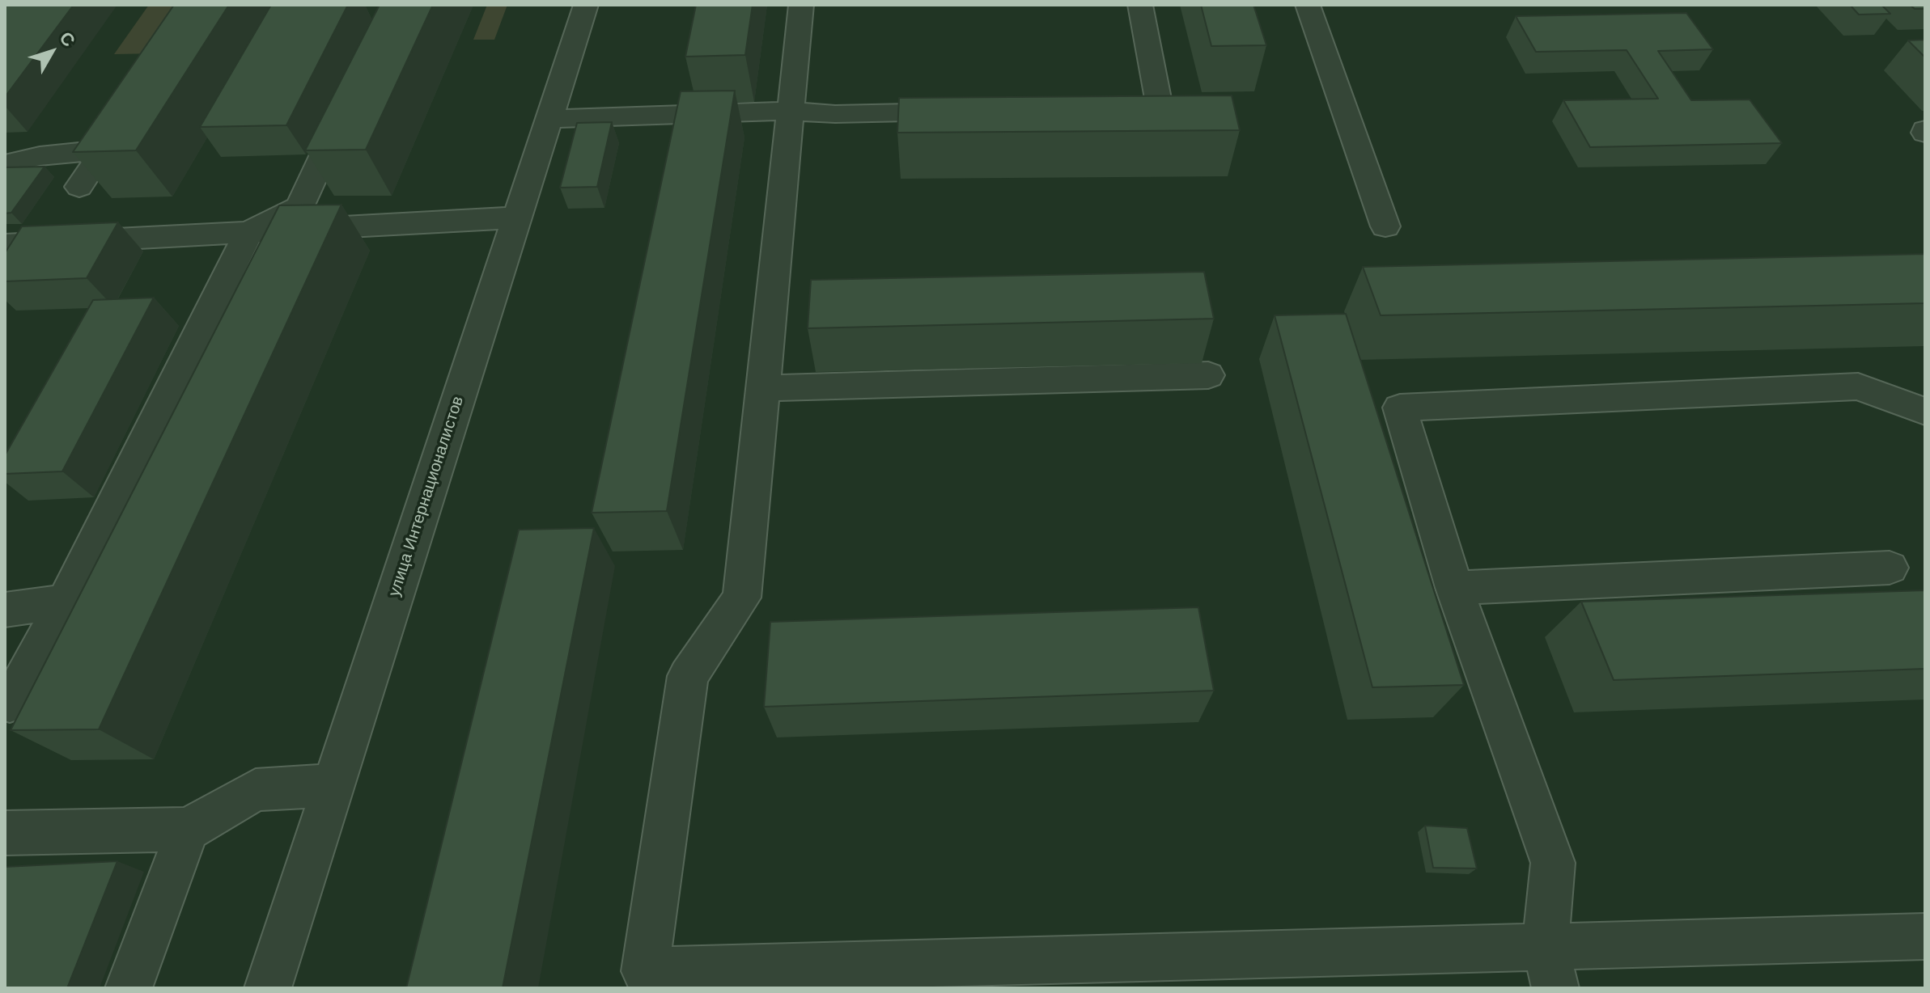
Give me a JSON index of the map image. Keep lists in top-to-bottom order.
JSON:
{
  "streets": {
    "street": ["улица Интернационалистов"]
  },
  "north": "top right"
}
